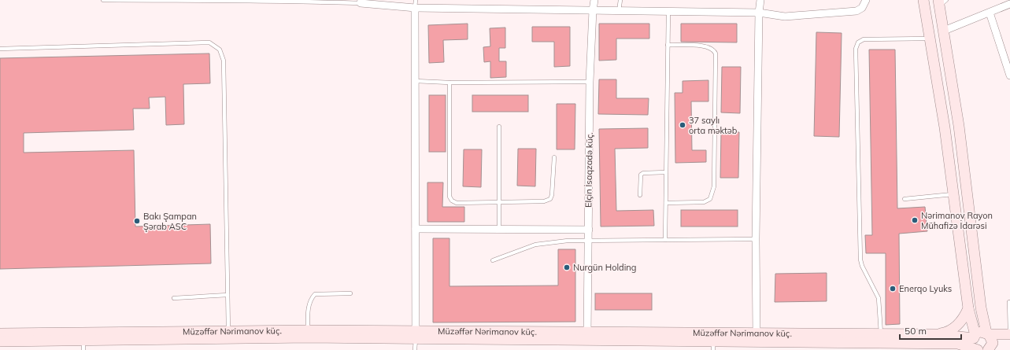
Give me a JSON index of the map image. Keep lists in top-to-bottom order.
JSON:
{
  "streets": {
    "main road": ["Müzəffər Nərimanov küç."],
    "street": ["Elçin İsaqzadə küç."]
  },
  "crossings": [
    ["Elçin İsaqzadə küç.", "Müzəffər Nərimanov küç."]
  ],
  "places": [
    "37 saylı orta məktəb",
    "Nərimanov Rayon Mühafizə İdarəsi",
    "Bakı Şampan Şərab ASC",
    "Nurgün Holding",
    "Enerqo Lyuks"
  ],
  "scale_bar": "50 m"
}
